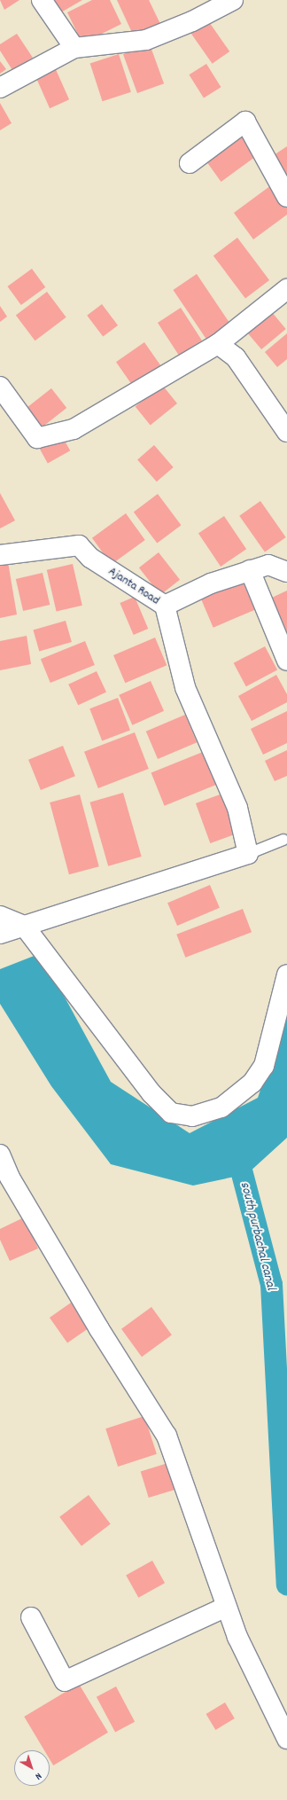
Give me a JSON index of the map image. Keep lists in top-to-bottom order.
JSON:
{
  "streets": {
    "street": ["Ajanta Road"]
  },
  "water": ["south purbachal canal"],
  "north": "bottom right"
}
